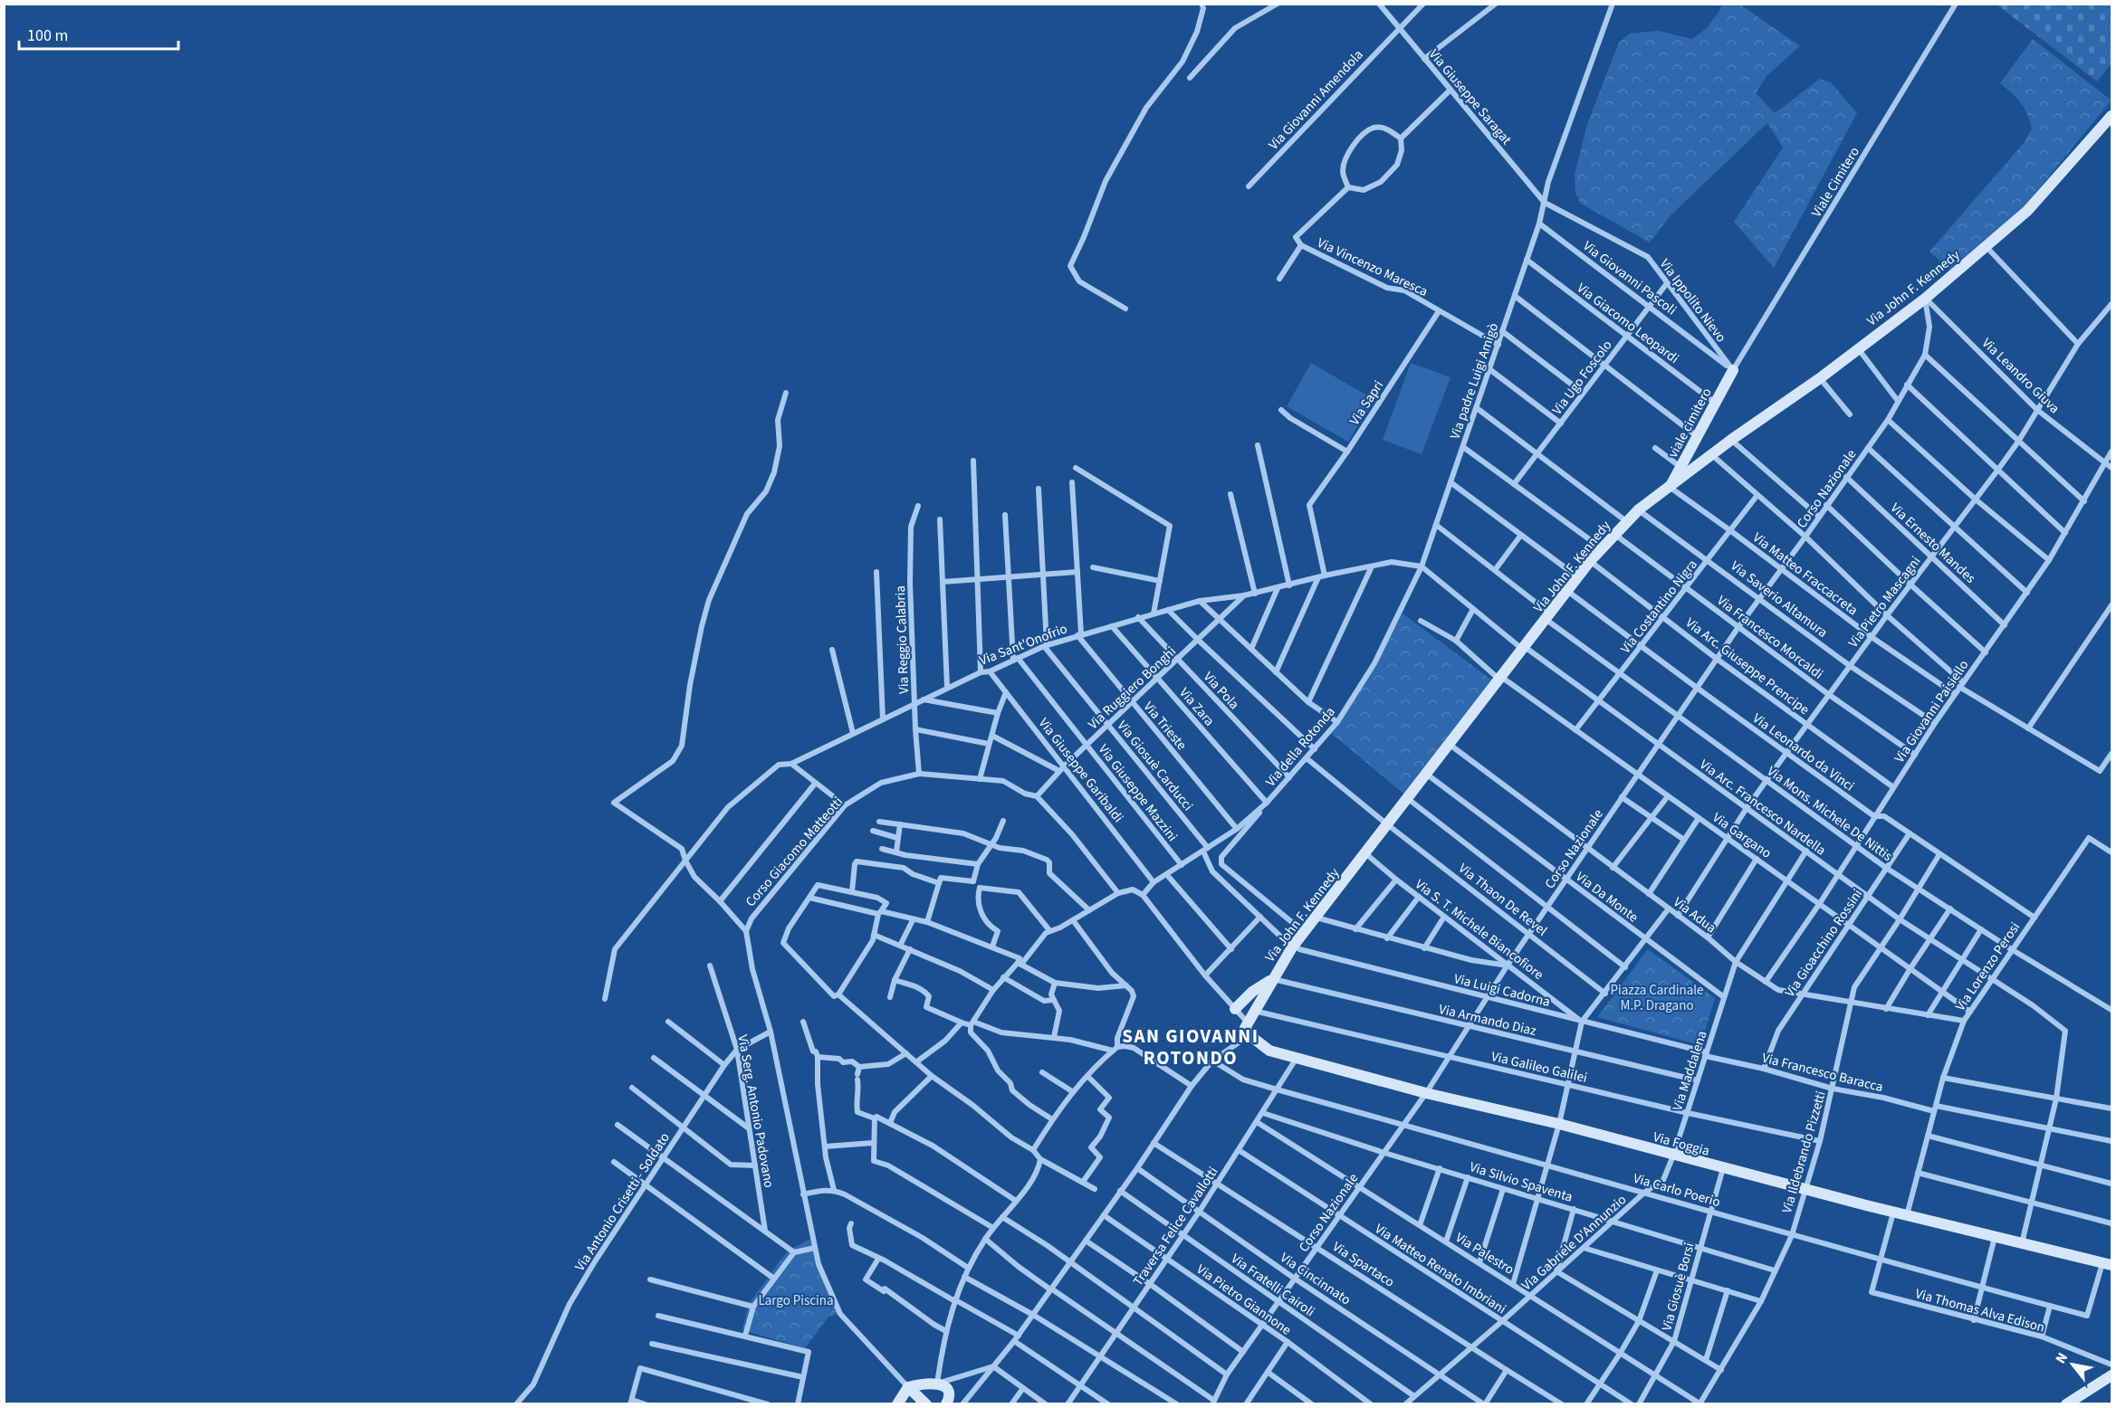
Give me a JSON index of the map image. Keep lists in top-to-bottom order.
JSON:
{
  "streets": {
    "main road": ["Via John F. Kennedy", "viale cimitero", "Via Foggia"],
    "street": [
      "Via Giuseppe Saragat",
      "Via Giovanni Amendola",
      "Viale Cimitero",
      "Via Vincenzo Maresca",
      "Via Giovanni Pascoli",
      "Via Ippolito Nievo",
      "Via Giacomo Leopardi",
      "Via Leandro Giuva",
      "Via Ugo Foscolo",
      "Via padre Luigi Amigò",
      "Via Sapri",
      "Corso Nazionale",
      "Via Ernesto Mandes",
      "Via Matteo Fraccacreta",
      "Via Saverio Altamura",
      "Via Pietro Mascagni",
      "Via Costantino Nigra",
      "Via Francesco Morcaldi",
      "Via Reggio Calabria",
      "Via Sant'Onofrio",
      "Via Arc. Giuseppe Prencipe",
      "Via Ruggiero Bonghi",
      "Via Pola",
      "Via Zara",
      "Via Giovanni Paisiello",
      "Via Trieste",
      "Via della Rotonda",
      "Via Leonardo da Vinci",
      "Via Giosuè Carducci",
      "Via Giuseppe Garibaldi",
      "Via Giuseppe Mazzini",
      "Via Arc. Francesco Nardella",
      "Via Mons. Michele De Nittis",
      "Via Gargano",
      "Corso Giacomo Matteotti",
      "Via Da Monte",
      "Via Thaon De Revel",
      "Via Adua",
      "Via S. T. Michele Biancofiore",
      "Via Gioacchino Rossini",
      "Via Lorenzo Perosi",
      "Via Luigi Cadorna",
      "Via Armando Diaz",
      "Via Galileo Galilei",
      "Via Maddalena",
      "Via Francesco Baracca",
      "Via Serg. Antonio Padovano",
      "Via Ildebrando Pizzetti",
      "Via Silvio Spaventa",
      "Via Carlo Poerio",
      "Via Antonio Crisetti - Soldato",
      "Traversa Felice Cavallotti",
      "Via Gabriele D'Annunzio",
      "Via Palestro",
      "Via Spartaco",
      "Via Matteo Renato Imbriani",
      "Via Cincinnato",
      "Via Fratelli Cairoli",
      "Via Giosuè Borsi",
      "Via Pietro Giannone",
      "Via Thomas Alva Edison"
    ]
  },
  "crossings": [
    ["Via Giuseppe Saragat", "Via Giovanni Amendola"],
    ["Via Giuseppe Saragat", "Via Ippolito Nievo"],
    ["Via Giuseppe Saragat", "Via padre Luigi Amigò"],
    ["Viale Cimitero", "Via Giovanni Pascoli"],
    ["Viale Cimitero", "Via Ippolito Nievo"],
    ["Viale Cimitero", "viale cimitero"],
    ["Via Vincenzo Maresca", "Via padre Luigi Amigò"],
    ["Via Vincenzo Maresca", "Via Sapri"],
    ["Via Giovanni Pascoli", "Via Ippolito Nievo"],
    ["Via Giovanni Pascoli", "Via Ugo Foscolo"],
    ["Via Giovanni Pascoli", "Via padre Luigi Amigò"],
    ["Via Giovanni Pascoli", "viale cimitero"],
    ["Via John F. Kennedy", "Via Leandro Giuva"],
    ["Via John F. Kennedy", "viale cimitero"],
    ["Via John F. Kennedy", "Corso Nazionale"],
    ["Via John F. Kennedy", "Via Matteo Fraccacreta"],
    ["Via John F. Kennedy", "Via Saverio Altamura"],
    ["Via John F. Kennedy", "Via Francesco Morcaldi"],
    ["Via John F. Kennedy", "Via Arc. Giuseppe Prencipe"],
    ["Via John F. Kennedy", "Via Leonardo da Vinci"],
    ["Via John F. Kennedy", "Via Giosuè Carducci"],
    ["Via John F. Kennedy", "Via Arc. Francesco Nardella"],
    ["Via John F. Kennedy", "Via Mons. Michele De Nittis"],
    ["Via John F. Kennedy", "Via Gargano"],
    ["Via John F. Kennedy", "Via Da Monte"],
    ["Via John F. Kennedy", "Via Thaon De Revel"],
    ["Via John F. Kennedy", "Via Adua"],
    ["Via John F. Kennedy", "Via S. T. Michele Biancofiore"],
    ["Via John F. Kennedy", "Via Luigi Cadorna"],
    ["Via John F. Kennedy", "Via Armando Diaz"],
    ["Via John F. Kennedy", "Via Galileo Galilei"],
    ["Via Ippolito Nievo", "Via Ugo Foscolo"],
    ["Via Ippolito Nievo", "Via padre Luigi Amigò"],
    ["Via Ippolito Nievo", "viale cimitero"],
    ["Via Giacomo Leopardi", "Via Ugo Foscolo"],
    ["Via Giacomo Leopardi", "Via padre Luigi Amigò"],
    ["Via Giacomo Leopardi", "viale cimitero"],
    ["Via Leandro Giuva", "Corso Nazionale"],
    ["Via Leandro Giuva", "Via Pietro Mascagni"],
    ["Via Leandro Giuva", "Via Giovanni Paisiello"],
    ["Via padre Luigi Amigò", "Via Sant'Onofrio"],
    ["Via padre Luigi Amigò", "Via della Rotonda"],
    ["Via padre Luigi Amigò", "Via Arc. Francesco Nardella"],
    ["Via padre Luigi Amigò", "Via Mons. Michele De Nittis"],
    ["Via Sapri", "Via Sant'Onofrio"],
    ["viale cimitero", "Via Matteo Fraccacreta"],
    ["Corso Nazionale", "Via Ernesto Mandes"],
    ["Corso Nazionale", "Via Matteo Fraccacreta"],
    ["Corso Nazionale", "Via Saverio Altamura"],
    ["Corso Nazionale", "Via Francesco Morcaldi"],
    ["Corso Nazionale", "Via Arc. Giuseppe Prencipe"],
    ["Corso Nazionale", "Via Leonardo da Vinci"],
    ["Corso Nazionale", "Via Arc. Francesco Nardella"],
    ["Corso Nazionale", "Via Mons. Michele De Nittis"],
    ["Corso Nazionale", "Via Gargano"],
    ["Corso Nazionale", "Via Da Monte"],
    ["Corso Nazionale", "Via Thaon De Revel"],
    ["Corso Nazionale", "Via Adua"],
    ["Corso Nazionale", "Via S. T. Michele Biancofiore"],
    ["Corso Nazionale", "Via Luigi Cadorna"],
    ["Corso Nazionale", "Via Armando Diaz"],
    ["Corso Nazionale", "Via Galileo Galilei"],
    ["Corso Nazionale", "Via Foggia"],
    ["Corso Nazionale", "Via Silvio Spaventa"],
    ["Corso Nazionale", "Via Carlo Poerio"],
    ["Corso Nazionale", "Via Palestro"],
    ["Corso Nazionale", "Via Spartaco"],
    ["Corso Nazionale", "Via Matteo Renato Imbriani"],
    ["Corso Nazionale", "Via Cincinnato"],
    ["Corso Nazionale", "Via Fratelli Cairoli"],
    ["Corso Nazionale", "Via Pietro Giannone"],
    ["Via Ernesto Mandes", "Via Pietro Mascagni"],
    ["Via Ernesto Mandes", "Via Giovanni Paisiello"],
    ["Via Matteo Fraccacreta", "Via Pietro Mascagni"],
    ["Via Matteo Fraccacreta", "Via Costantino Nigra"],
    ["Via Matteo Fraccacreta", "Via Giovanni Paisiello"],
    ["Via Saverio Altamura", "Via Pietro Mascagni"],
    ["Via Saverio Altamura", "Via Costantino Nigra"],
    ["Via Saverio Altamura", "Via Giovanni Paisiello"],
    ["Via Pietro Mascagni", "Via Francesco Morcaldi"],
    ["Via Pietro Mascagni", "Via Arc. Giuseppe Prencipe"],
    ["Via Pietro Mascagni", "Via Leonardo da Vinci"],
    ["Via Pietro Mascagni", "Via Arc. Francesco Nardella"],
    ["Via Pietro Mascagni", "Via Mons. Michele De Nittis"],
    ["Via Pietro Mascagni", "Via Gargano"],
    ["Via Pietro Mascagni", "Via Adua"],
    ["Via Costantino Nigra", "Via Francesco Morcaldi"],
    ["Via Costantino Nigra", "Via Arc. Giuseppe Prencipe"],
    ["Via Costantino Nigra", "Via Leonardo da Vinci"],
    ["Via Costantino Nigra", "Via Arc. Francesco Nardella"],
    ["Via Costantino Nigra", "Via Mons. Michele De Nittis"],
    ["Via Costantino Nigra", "Via Gargano"],
    ["Via Francesco Morcaldi", "Via Giovanni Paisiello"],
    ["Via Reggio Calabria", "Via Sant'Onofrio"],
    ["Via Reggio Calabria", "Corso Giacomo Matteotti"],
    ["Via Sant'Onofrio", "Via Ruggiero Bonghi"],
    ["Via Sant'Onofrio", "Via Pola"],
    ["Via Sant'Onofrio", "Via Zara"],
    ["Via Sant'Onofrio", "Via Trieste"],
    ["Via Sant'Onofrio", "Via della Rotonda"],
    ["Via Sant'Onofrio", "Via Giosuè Carducci"],
    ["Via Sant'Onofrio", "Via Giuseppe Garibaldi"],
    ["Via Sant'Onofrio", "Via Giuseppe Mazzini"],
    ["Via Sant'Onofrio", "Via Arc. Francesco Nardella"],
    ["Via Arc. Giuseppe Prencipe", "Via Giovanni Paisiello"],
    ["Via Ruggiero Bonghi", "Via Pola"],
    ["Via Ruggiero Bonghi", "Via Zara"],
    ["Via Ruggiero Bonghi", "Via Trieste"],
    ["Via Ruggiero Bonghi", "Via Giosuè Carducci"],
    ["Via Ruggiero Bonghi", "Via Giuseppe Garibaldi"],
    ["Via Ruggiero Bonghi", "Via Giuseppe Mazzini"],
    ["Via Ruggiero Bonghi", "Corso Giacomo Matteotti"],
    ["Via Pola", "Via della Rotonda"],
    ["Via Zara", "Via della Rotonda"],
    ["Via Giovanni Paisiello", "Via Leonardo da Vinci"],
    ["Via Giovanni Paisiello", "Via Arc. Francesco Nardella"],
    ["Via Giovanni Paisiello", "Via Mons. Michele De Nittis"],
    ["Via Giovanni Paisiello", "Via Gargano"],
    ["Via Giovanni Paisiello", "Via Adua"],
    ["Via Trieste", "Via della Rotonda"],
    ["Via della Rotonda", "Via Giosuè Carducci"],
    ["Via della Rotonda", "Via Giuseppe Garibaldi"],
    ["Via della Rotonda", "Via Giuseppe Mazzini"],
    ["Via della Rotonda", "Via Arc. Francesco Nardella"],
    ["Via della Rotonda", "Via Thaon De Revel"],
    ["Via Leonardo da Vinci", "Via Gioacchino Rossini"],
    ["Via Leonardo da Vinci", "Via Lorenzo Perosi"],
    ["Via Leonardo da Vinci", "Via Ildebrando Pizzetti"],
    ["Via Giosuè Carducci", "Via Luigi Cadorna"],
    ["Via Arc. Francesco Nardella", "Via Gioacchino Rossini"],
    ["Via Arc. Francesco Nardella", "Via Lorenzo Perosi"],
    ["Via Arc. Francesco Nardella", "Via Maddalena"],
    ["Via Arc. Francesco Nardella", "Via Ildebrando Pizzetti"],
    ["Via Mons. Michele De Nittis", "Via Gioacchino Rossini"],
    ["Via Mons. Michele De Nittis", "Via Lorenzo Perosi"],
    ["Via Mons. Michele De Nittis", "Via Ildebrando Pizzetti"],
    ["Via Gargano", "Via Gioacchino Rossini"],
    ["Via Gargano", "Via Lorenzo Perosi"],
    ["Via Gargano", "Via Maddalena"],
    ["Via Gargano", "Via Ildebrando Pizzetti"],
    ["Via Da Monte", "Via Maddalena"],
    ["Via Adua", "Via Gioacchino Rossini"],
    ["Via Adua", "Via Lorenzo Perosi"],
    ["Via Adua", "Via Maddalena"],
    ["Via Adua", "Via Ildebrando Pizzetti"],
    ["Via S. T. Michele Biancofiore", "Via Luigi Cadorna"],
    ["Via Gioacchino Rossini", "Via Francesco Baracca"],
    ["Via Lorenzo Perosi", "Via Francesco Baracca"],
    ["Via Lorenzo Perosi", "Via Foggia"],
    ["Via Luigi Cadorna", "Via Maddalena"],
    ["Via Luigi Cadorna", "Via Francesco Baracca"],
    ["Via Armando Diaz", "Via Maddalena"],
    ["Via Galileo Galilei", "Via Maddalena"],
    ["Via Galileo Galilei", "Via Ildebrando Pizzetti"],
    ["Via Maddalena", "Via Francesco Baracca"],
    ["Via Maddalena", "Via Foggia"],
    ["Via Maddalena", "Via Gabriele D'Annunzio"],
    ["Via Francesco Baracca", "Via Ildebrando Pizzetti"],
    ["Via Serg. Antonio Padovano", "Via Antonio Crisetti - Soldato"],
    ["Via Foggia", "Via Ildebrando Pizzetti"],
    ["Via Foggia", "Via Carlo Poerio"],
    ["Via Foggia", "Traversa Felice Cavallotti"],
    ["Via Foggia", "Via Gabriele D'Annunzio"],
    ["Via Foggia", "Via Giosuè Borsi"],
    ["Via Ildebrando Pizzetti", "Via Silvio Spaventa"],
    ["Via Ildebrando Pizzetti", "Via Carlo Poerio"],
    ["Via Ildebrando Pizzetti", "Via Palestro"],
    ["Via Silvio Spaventa", "Traversa Felice Cavallotti"],
    ["Via Silvio Spaventa", "Via Gabriele D'Annunzio"],
    ["Via Silvio Spaventa", "Via Giosuè Borsi"],
    ["Via Carlo Poerio", "Traversa Felice Cavallotti"],
    ["Via Carlo Poerio", "Via Gabriele D'Annunzio"],
    ["Via Carlo Poerio", "Via Giosuè Borsi"],
    ["Via Carlo Poerio", "Via Thomas Alva Edison"],
    ["Traversa Felice Cavallotti", "Via Palestro"],
    ["Traversa Felice Cavallotti", "Via Spartaco"],
    ["Traversa Felice Cavallotti", "Via Matteo Renato Imbriani"],
    ["Traversa Felice Cavallotti", "Via Cincinnato"],
    ["Traversa Felice Cavallotti", "Via Fratelli Cairoli"],
    ["Traversa Felice Cavallotti", "Via Pietro Giannone"],
    ["Via Gabriele D'Annunzio", "Via Palestro"],
    ["Via Gabriele D'Annunzio", "Via Spartaco"],
    ["Via Gabriele D'Annunzio", "Via Matteo Renato Imbriani"],
    ["Via Gabriele D'Annunzio", "Via Cincinnato"],
    ["Via Gabriele D'Annunzio", "Via Fratelli Cairoli"],
    ["Via Palestro", "Via Giosuè Borsi"]
  ],
  "districts": ["SAN GIOVANNI ROTONDO"],
  "parks": ["Piazza Cardinale M.P. Dragano", "Largo Piscina"],
  "scale_bar": "100 m",
  "north": "top left"
}
